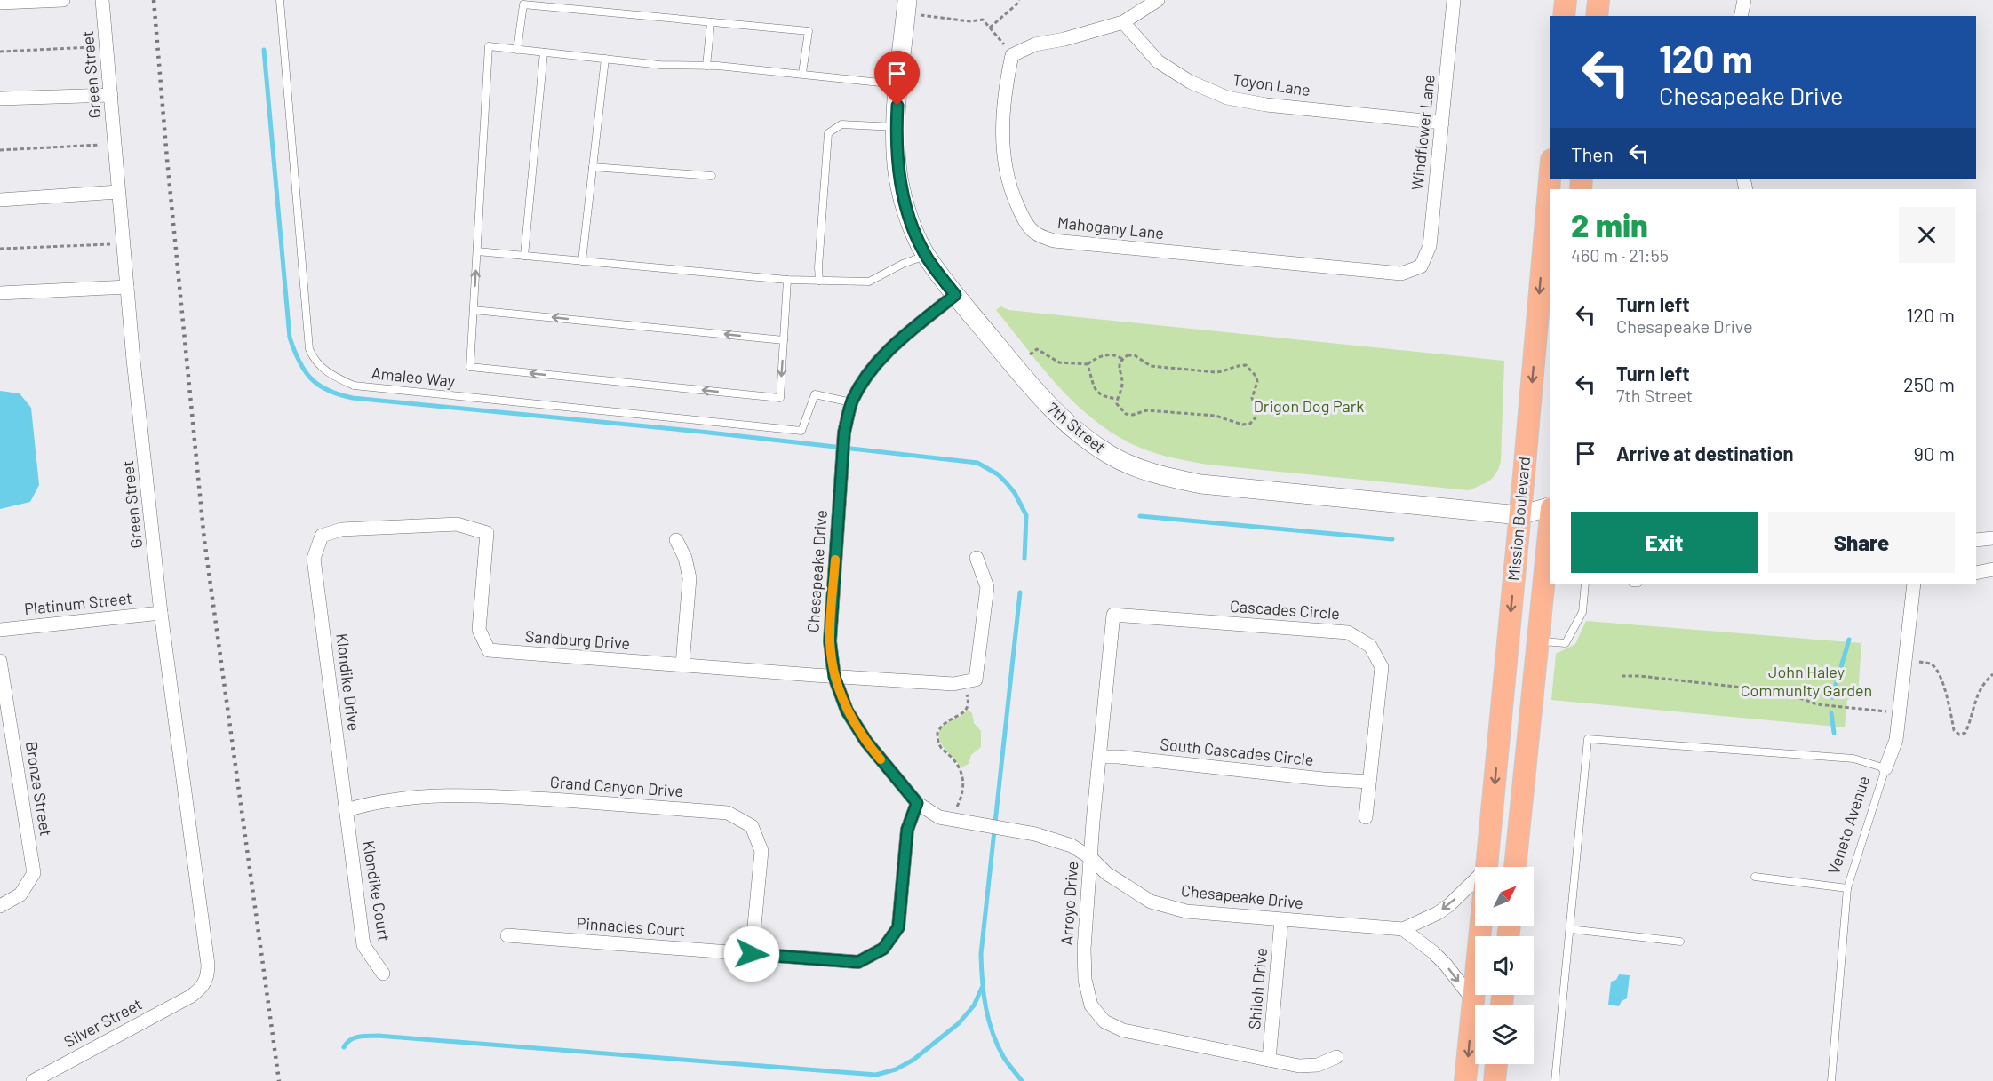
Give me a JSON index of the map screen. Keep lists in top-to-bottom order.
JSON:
{
  "streets": {
    "main road": ["Mission Boulevard"],
    "street": [
      "Green Street",
      "Toyon Lane",
      "Windflower Lane",
      "Mahogany Lane",
      "7th Street",
      "Chesapeake Drive",
      "Platinum Street",
      "Cascades Circle",
      "Sandburg Drive",
      "Klondike Drive",
      "South Cascades Circle",
      "Grand Canyon Drive",
      "Bronze Street",
      "Veneto Avenue",
      "Klondike Court",
      "Arroyo Drive",
      "Pinnacles Court",
      "Shiloh Drive",
      "Silver Street"
    ],
    "lane": ["Amaleo Way"]
  },
  "crossings": [
    ["Green Street", "Platinum Street"],
    ["Green Street", "Silver Street"],
    ["Toyon Lane", "Windflower Lane"],
    ["Windflower Lane", "Mahogany Lane"],
    ["Amaleo Way", "Chesapeake Drive"],
    ["7th Street", "Mission Boulevard"],
    ["7th Street", "Chesapeake Drive"],
    ["Chesapeake Drive", "Sandburg Drive"],
    ["Chesapeake Drive", "Arroyo Drive"],
    ["Chesapeake Drive", "Pinnacles Court"],
    ["Chesapeake Drive", "Shiloh Drive"],
    ["Cascades Circle", "South Cascades Circle"],
    ["Cascades Circle", "Arroyo Drive"],
    ["Sandburg Drive", "Klondike Drive"],
    ["Klondike Drive", "Grand Canyon Drive"],
    ["Klondike Drive", "Klondike Court"],
    ["South Cascades Circle", "Arroyo Drive"],
    ["Grand Canyon Drive", "Klondike Court"],
    ["Grand Canyon Drive", "Pinnacles Court"],
    ["Arroyo Drive", "Shiloh Drive"]
  ],
  "parks": ["Drigon Dog Park", "John Haley Community Garden"],
  "north": "top right",
  "page": {
    "turn": ["120 m", "Chesapeake Drive"],
    "then": "Then",
    "heading": ["2 min", "460 m · 21:55"],
    "list": [
      {
        "name": "Turn left",
        "note": "Chesapeake Drive",
        "value": "120 m"
      },
      {
        "name": "Turn left",
        "note": "7th Street",
        "value": "250 m"
      },
      {
        "name": "Arrive at destination",
        "value": "90 m"
      }
    ],
    "buttons": ["Exit", "Share"]
  }
}
